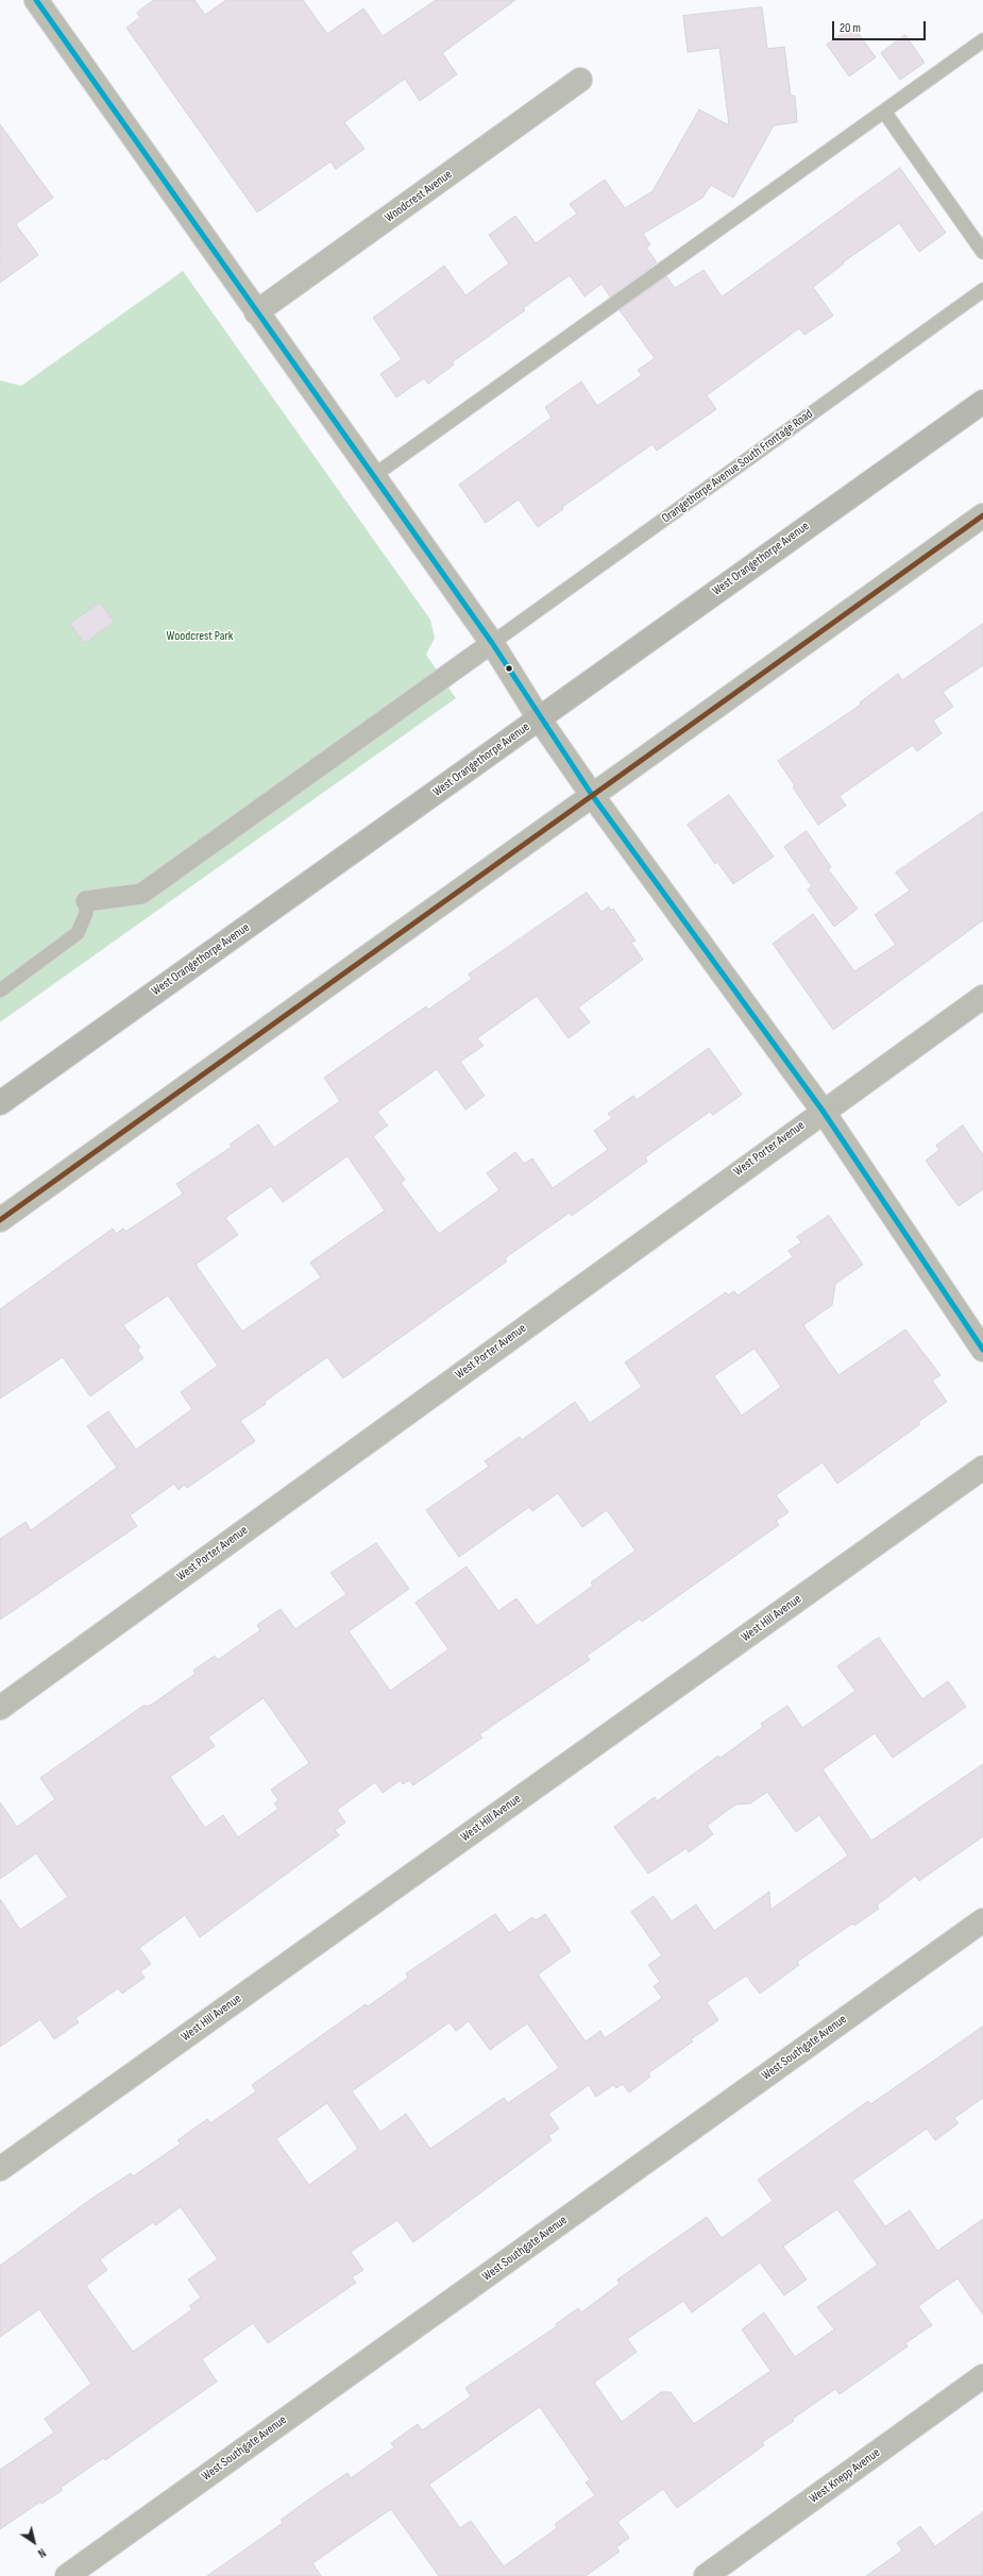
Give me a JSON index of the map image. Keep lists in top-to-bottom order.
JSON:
{
  "streets": {
    "main road": ["West Orangethorpe Avenue"],
    "street": [
      "Woodcrest Avenue",
      "West Porter Avenue",
      "West Hill Avenue",
      "West Southgate Avenue",
      "West Knepp Avenue"
    ],
    "lane": ["Orangethorpe Avenue South Frontage Road"]
  },
  "parks": ["Woodcrest Park"],
  "scale_bar": "20 m",
  "north": "bottom right"
}
